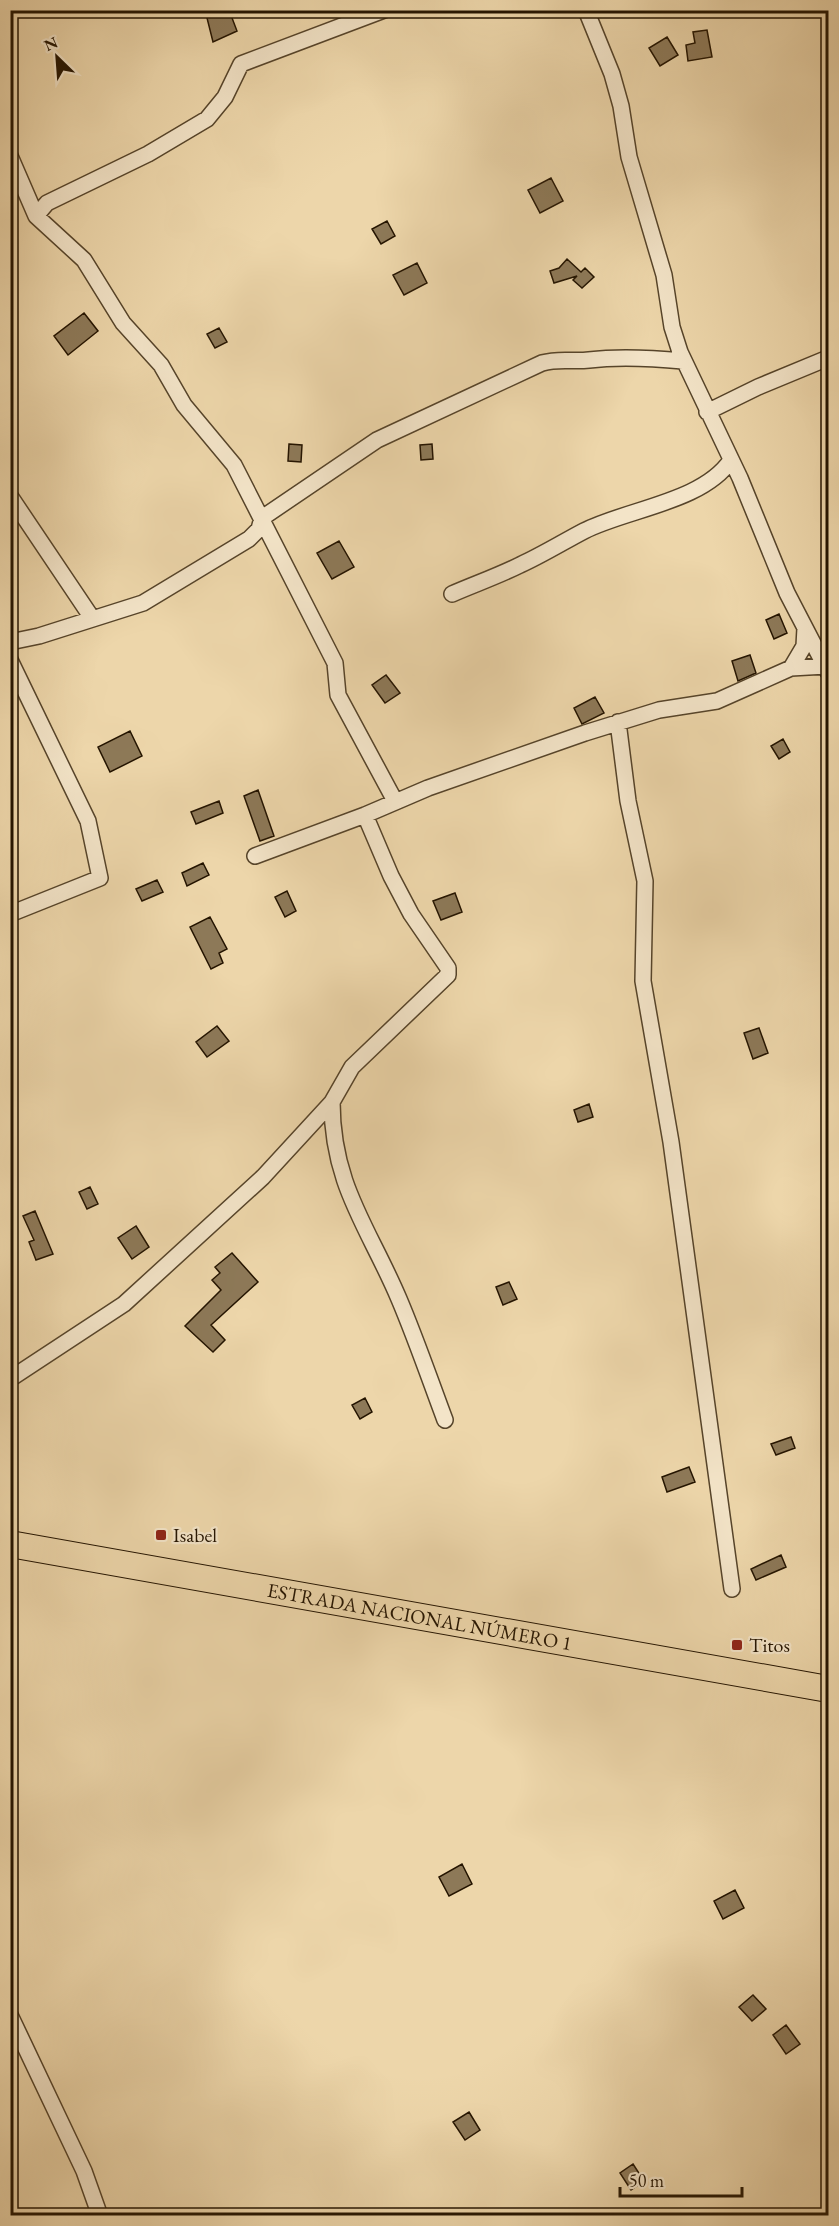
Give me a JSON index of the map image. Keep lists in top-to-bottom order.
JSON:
{
  "streets": {
    "highway": ["ESTRADA NACIONAL NÚMERO 1"]
  },
  "places": {
    "transit": ["Isabel", "Titos"]
  },
  "scale_bar": "50 m",
  "north": "top left"
}
